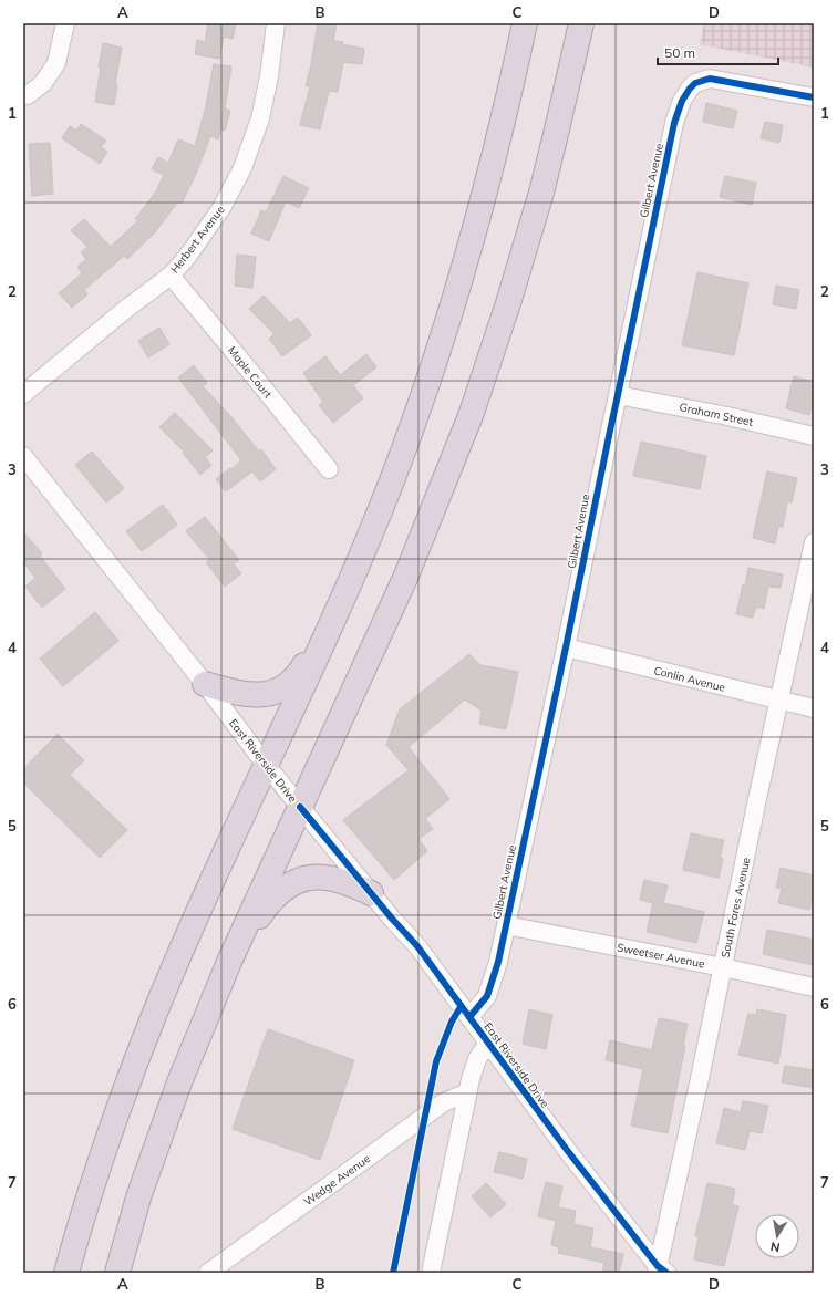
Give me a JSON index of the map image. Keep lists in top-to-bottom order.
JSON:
{
  "streets": {
    "street": [
      "Gilbert Avenue",
      "Herbert Avenue",
      "Maple Court",
      "Graham Street",
      "Conlin Avenue",
      "East Riverside Drive",
      "South Fares Avenue",
      "Sweetser Avenue",
      "Wedge Avenue"
    ]
  },
  "crossings": [
    ["Gilbert Avenue", "Graham Street"],
    ["Gilbert Avenue", "Conlin Avenue"],
    ["Gilbert Avenue", "East Riverside Drive"],
    ["Gilbert Avenue", "Sweetser Avenue"],
    ["Herbert Avenue", "Maple Court"],
    ["Conlin Avenue", "South Fares Avenue"],
    ["East Riverside Drive", "South Fares Avenue"],
    ["South Fares Avenue", "Sweetser Avenue"]
  ],
  "scale_bar": "50 m",
  "north": "bottom",
  "grid": {
    "columns": [
      "A",
      "B",
      "C",
      "D"
    ],
    "rows": [
      "1",
      "2",
      "3",
      "4",
      "5",
      "6",
      "7"
    ]
  }
}
